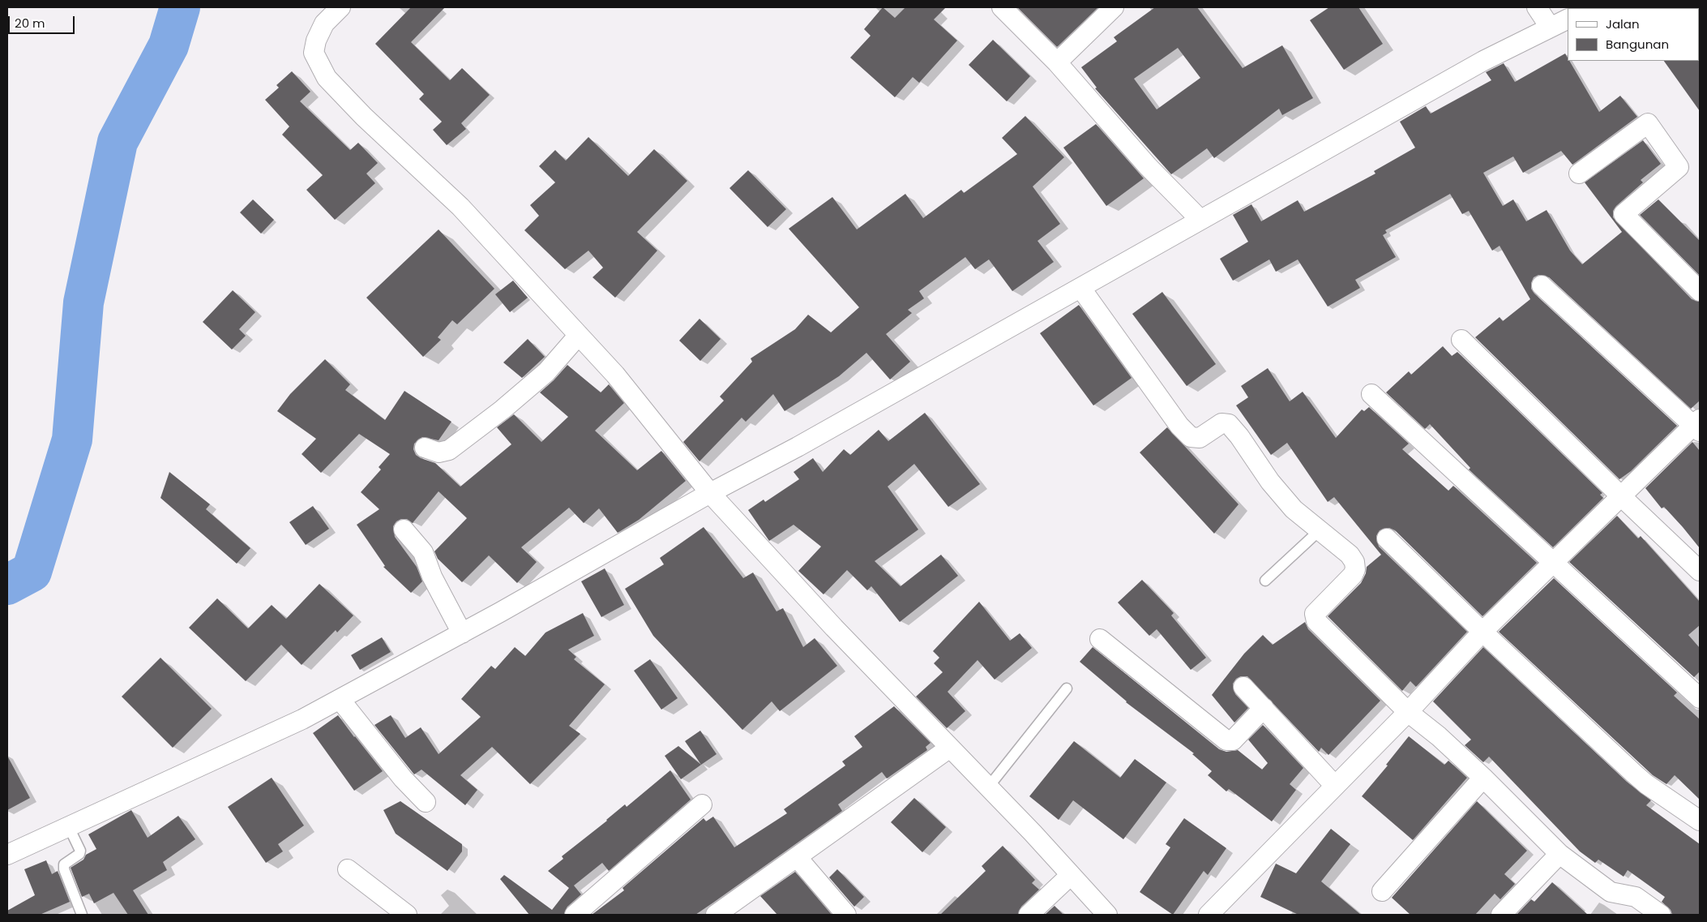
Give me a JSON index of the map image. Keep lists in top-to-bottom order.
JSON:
{
  "legend": ["Jalan", "Bangunan"],
  "scale_bar": "20 m"
}
